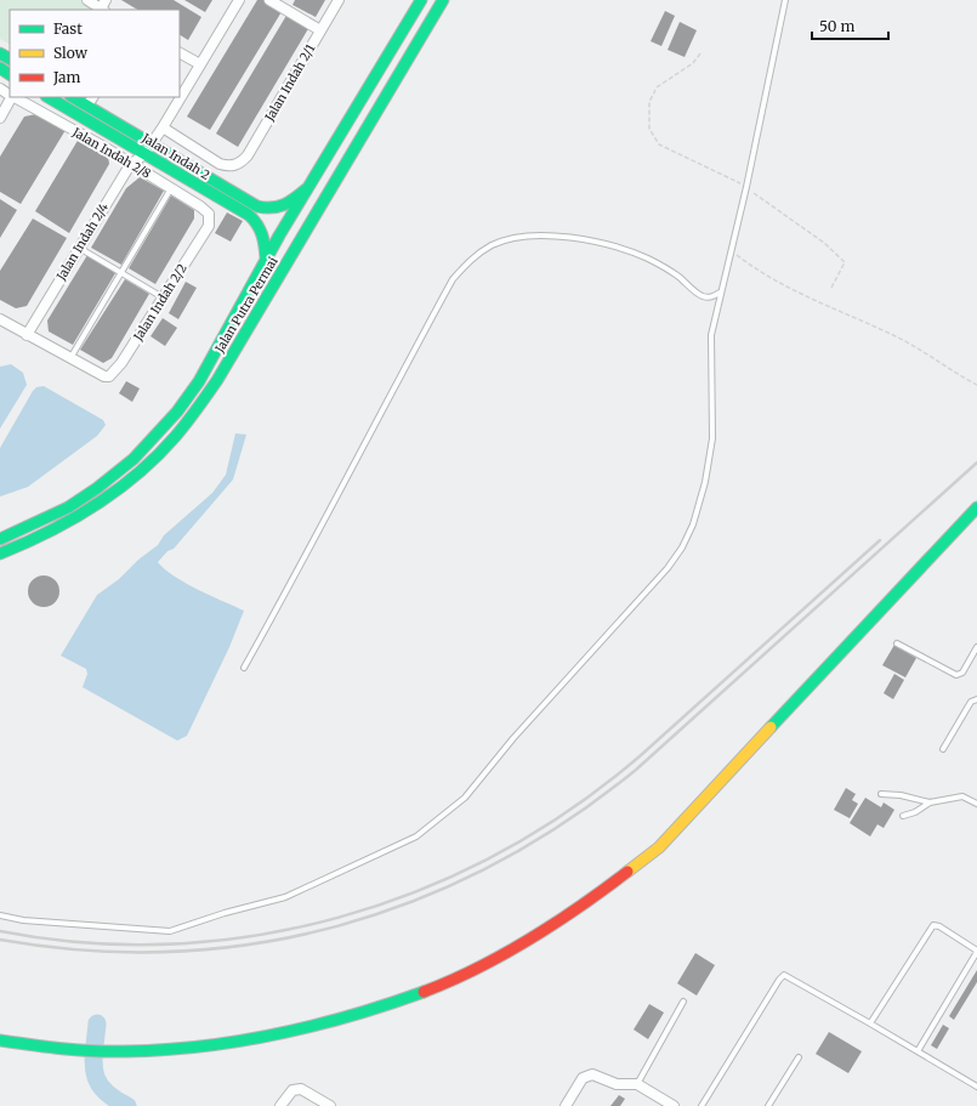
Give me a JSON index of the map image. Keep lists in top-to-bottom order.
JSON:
{
  "streets": {
    "street": [
      "Jalan Indah 2/1",
      "Jalan Indah 2/8",
      "Jalan Indah 2",
      "Jalan Indah 2/4",
      "Jalan Indah 2/2",
      "Jalan Putra Permai"
    ]
  },
  "crossings": [
    ["Jalan Indah 2/1", "Jalan Indah 2/4"],
    ["Jalan Indah 2/8", "Jalan Indah 2/4"],
    ["Jalan Indah 2/8", "Jalan Indah 2/2"],
    ["Jalan Indah 2", "Jalan Indah 2/4"],
    ["Jalan Indah 2", "Jalan Putra Permai"]
  ],
  "legend": ["Fast", "Slow", "Jam"],
  "scale_bar": "50 m"
}
